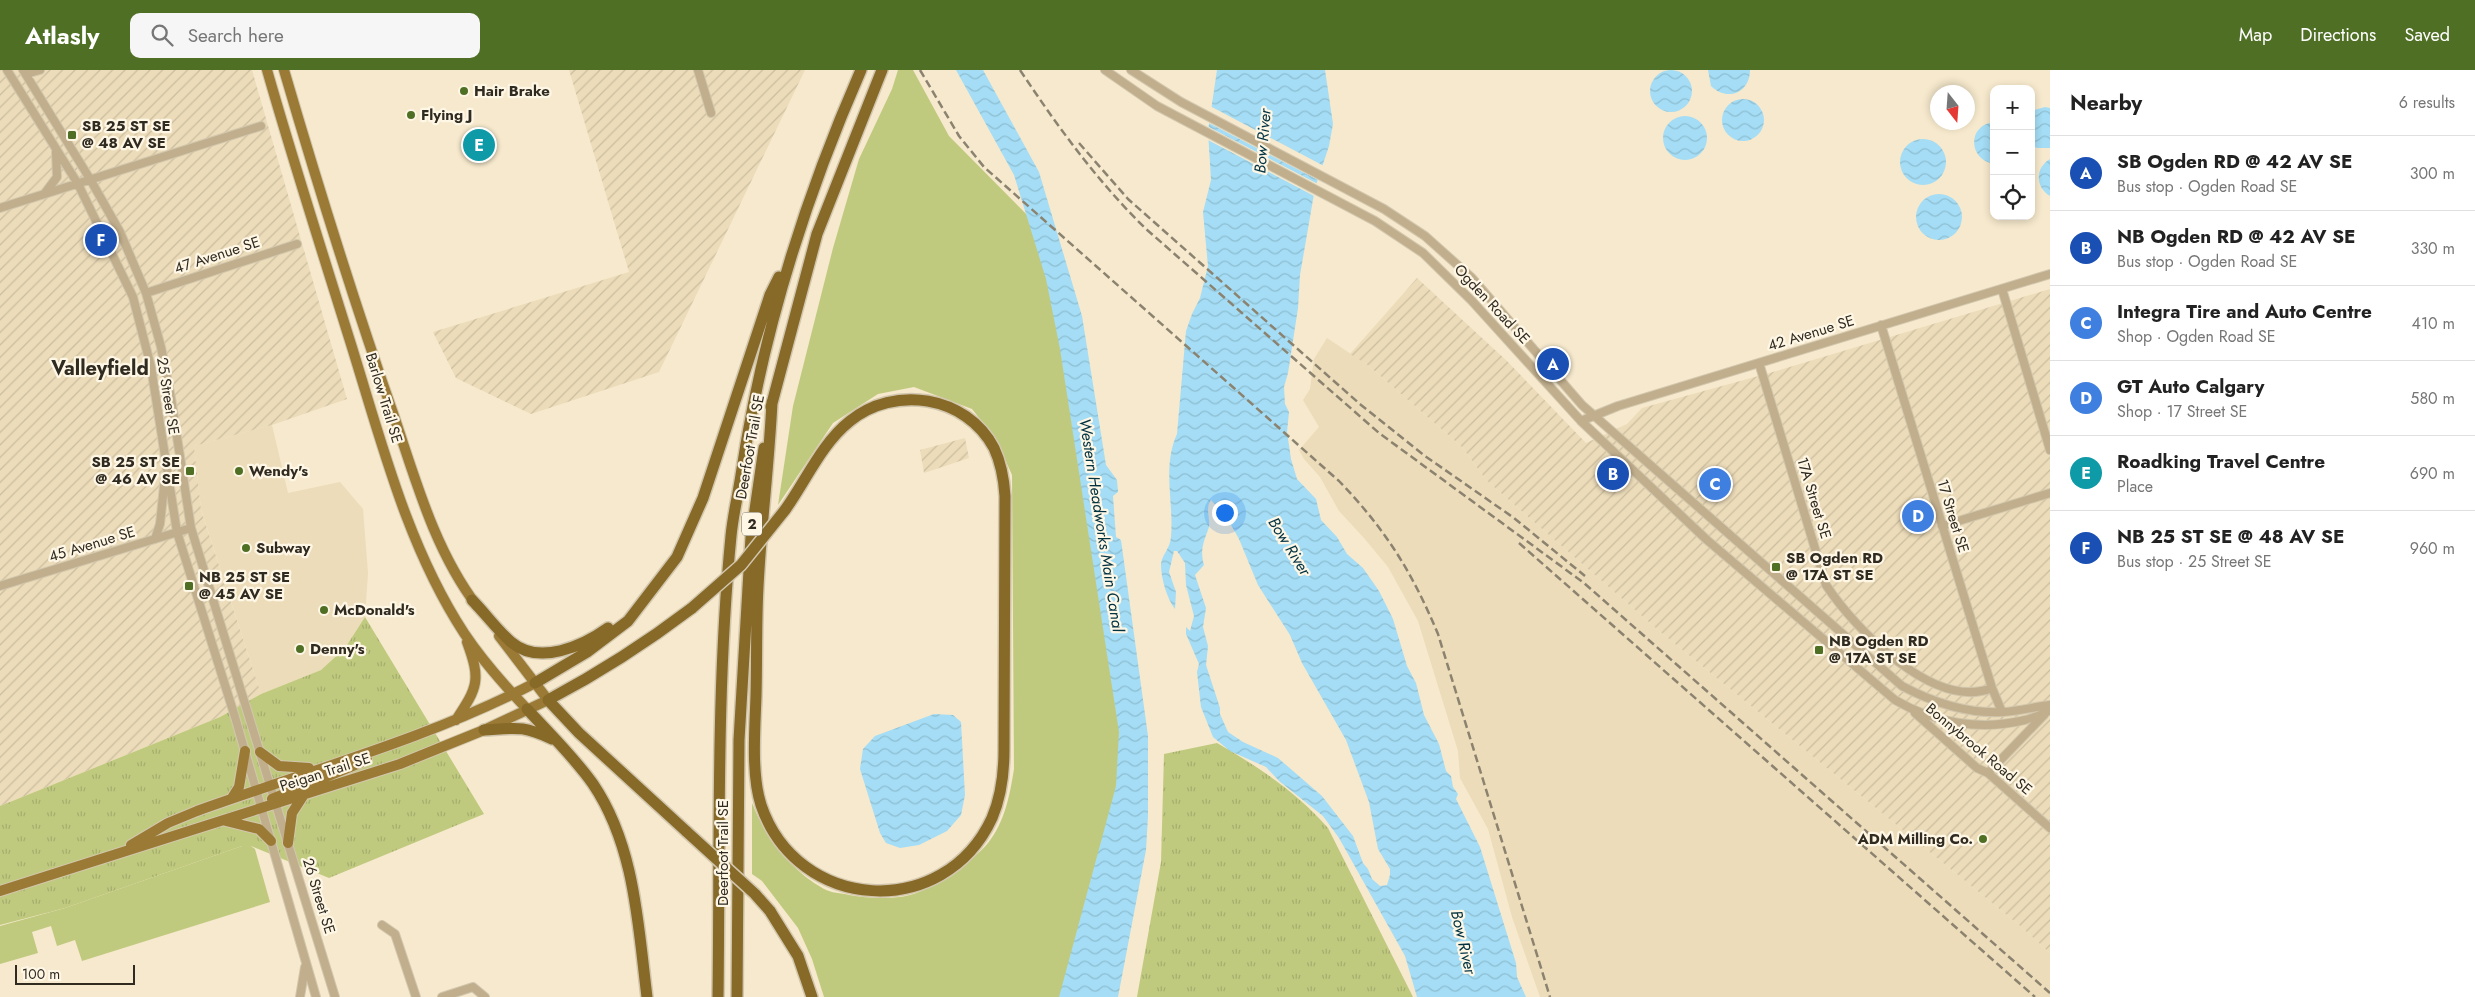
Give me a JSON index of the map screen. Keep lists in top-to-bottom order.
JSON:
{
  "streets": {
    "highway": ["Deerfoot Trail SE", "2"],
    "main road": ["Barlow Trail SE", "Peigan Trail SE"],
    "street": [
      "47 Avenue SE",
      "Ogden Road SE",
      "42 Avenue SE",
      "25 Street SE",
      "17A Street SE",
      "17 Street SE",
      "45 Avenue SE",
      "Bonnybrook Road SE",
      "26 Street SE"
    ]
  },
  "crossings": [
    ["47 Avenue SE", "25 Street SE"],
    ["Ogden Road SE", "42 Avenue SE"],
    ["Ogden Road SE", "17 Street SE"],
    ["Ogden Road SE", "Bonnybrook Road SE"],
    ["42 Avenue SE", "17A Street SE"],
    ["42 Avenue SE", "17 Street SE"],
    ["25 Street SE", "45 Avenue SE"],
    ["25 Street SE", "Peigan Trail SE"],
    ["25 Street SE", "26 Street SE"],
    ["Barlow Trail SE", "Peigan Trail SE"],
    ["17A Street SE", "17 Street SE"],
    ["Peigan Trail SE", "26 Street SE"]
  ],
  "districts": ["Valleyfield"],
  "water": ["Bow River", "Western Headworks Main Canal"],
  "places": {
    "other": [
      "Hair Brake",
      "Flying J",
      "Wendy's",
      "Subway",
      "McDonald's",
      "Denny's",
      "ADM Milling Co."
    ],
    "transit": [
      "SB 25 ST SE @ 48 AV SE",
      "SB 25 ST SE @ 46 AV SE",
      "SB Ogden RD @ 17A ST SE",
      "NB 25 ST SE @ 45 AV SE",
      "NB Ogden RD @ 17A ST SE"
    ]
  },
  "scale_bar": "100 m",
  "north": "bottom",
  "page": {
    "header": "Atlasly",
    "search": "Search here",
    "nav": ["Map", "Directions", "Saved"],
    "heading": ["Nearby", "6 results"],
    "map_buttons": ["+", "−"],
    "pins": [
      "E",
      "F",
      "A",
      "B",
      "C",
      "D"
    ],
    "list": [
      {
        "mark": "A",
        "name": "SB Ogden RD @ 42 AV SE",
        "note": "Bus stop · Ogden Road SE",
        "value": "300 m"
      },
      {
        "mark": "B",
        "name": "NB Ogden RD @ 42 AV SE",
        "note": "Bus stop · Ogden Road SE",
        "value": "330 m"
      },
      {
        "mark": "C",
        "name": "Integra Tire and Auto Centre",
        "note": "Shop · Ogden Road SE",
        "value": "410 m"
      },
      {
        "mark": "D",
        "name": "GT Auto Calgary",
        "note": "Shop · 17 Street SE",
        "value": "580 m"
      },
      {
        "mark": "E",
        "name": "Roadking Travel Centre",
        "note": "Place",
        "value": "690 m"
      },
      {
        "mark": "F",
        "name": "NB 25 ST SE @ 48 AV SE",
        "note": "Bus stop · 25 Street SE",
        "value": "960 m"
      }
    ],
    "scale": "100 m"
  }
}
